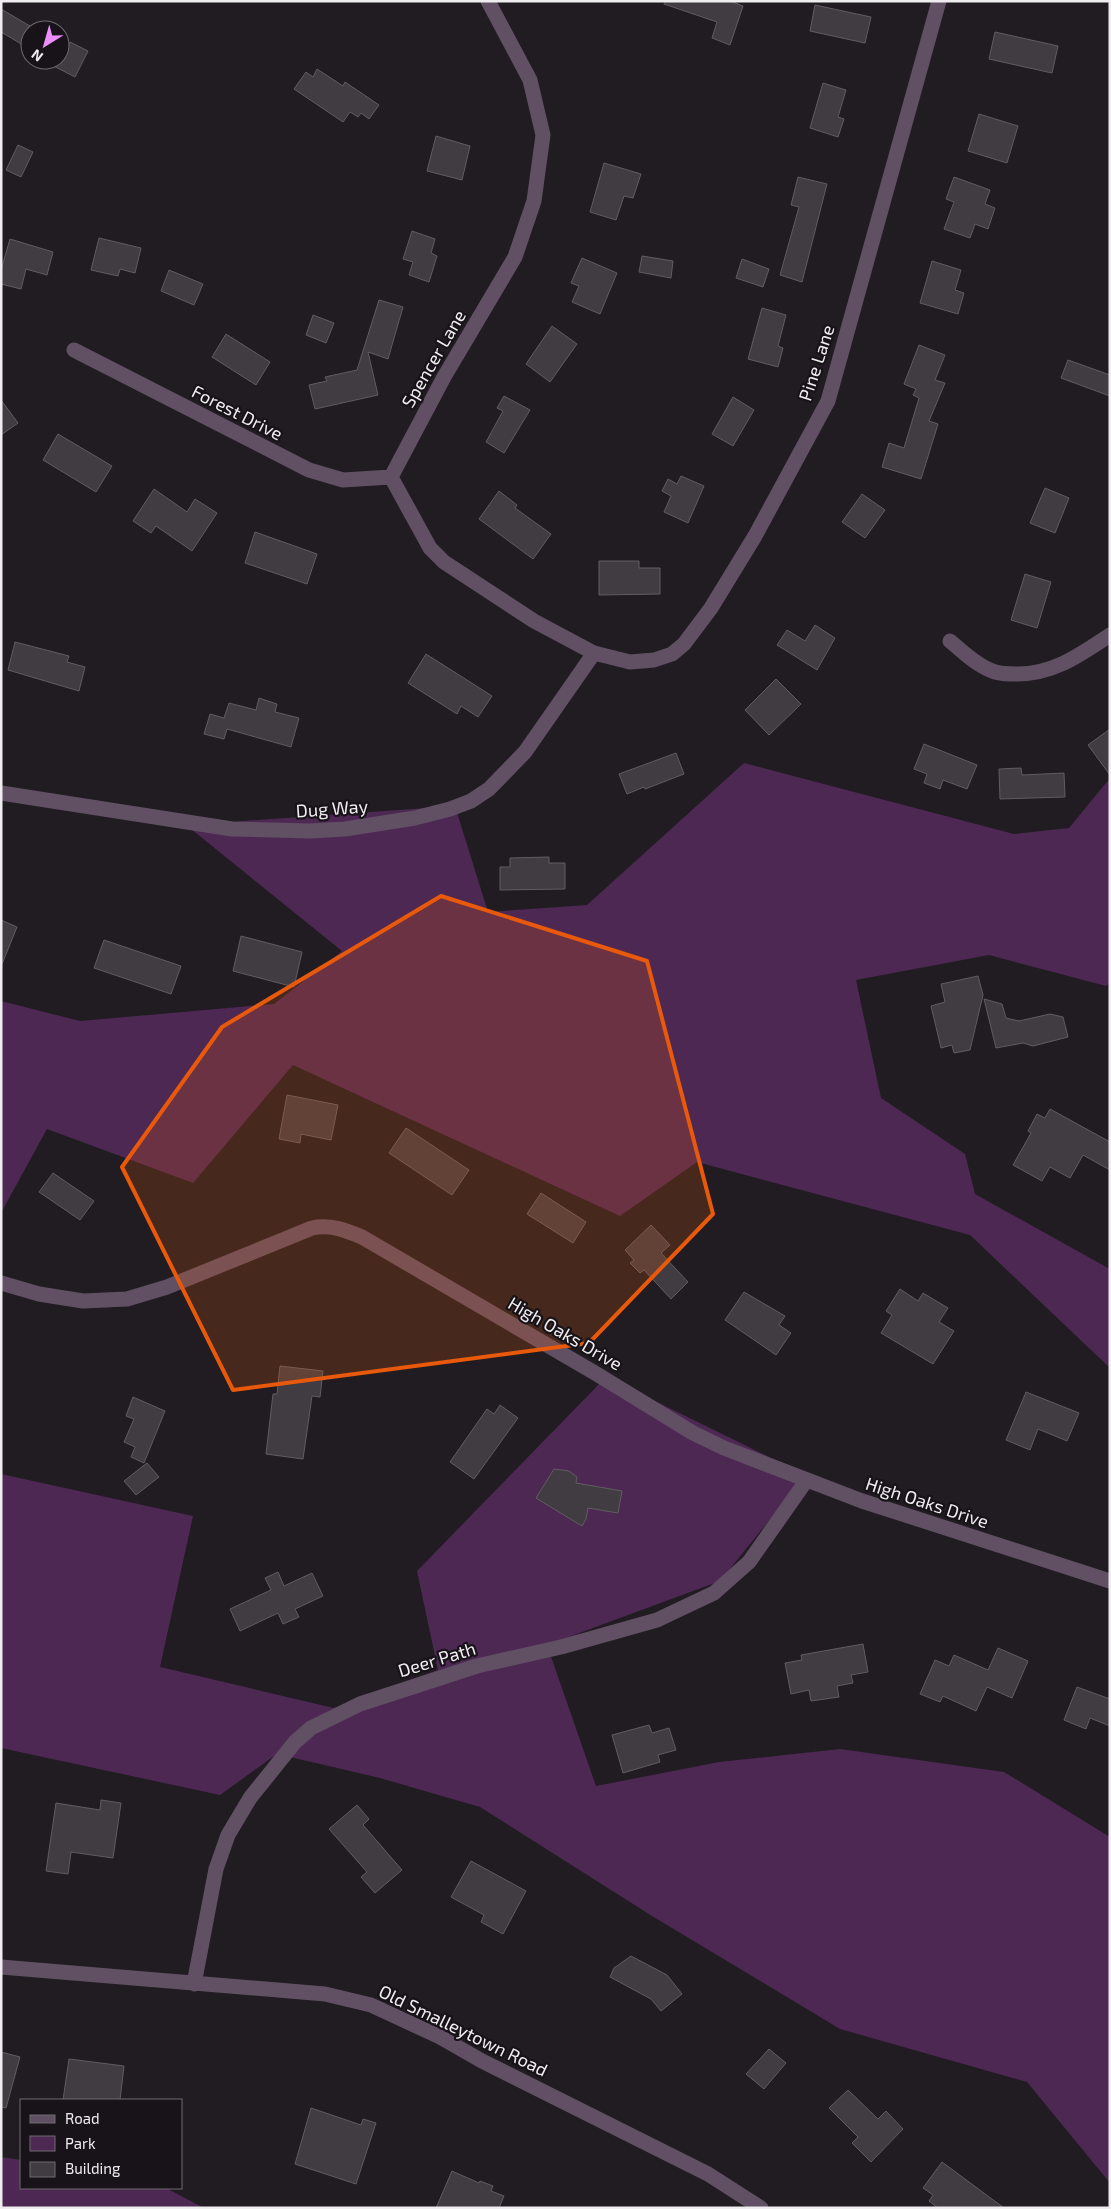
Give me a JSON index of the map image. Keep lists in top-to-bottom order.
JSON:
{
  "streets": {
    "street": [
      "Spencer Lane",
      "Pine Lane",
      "Forest Drive",
      "Dug Way",
      "High Oaks Drive",
      "Deer Path",
      "Old Smalleytown Road"
    ]
  },
  "crossings": [
    ["Spencer Lane", "Forest Drive"],
    ["Pine Lane", "Dug Way"],
    ["High Oaks Drive", "Deer Path"],
    ["Deer Path", "Old Smalleytown Road"]
  ],
  "legend": ["Road", "Park", "Building"],
  "north": "bottom left"
}
